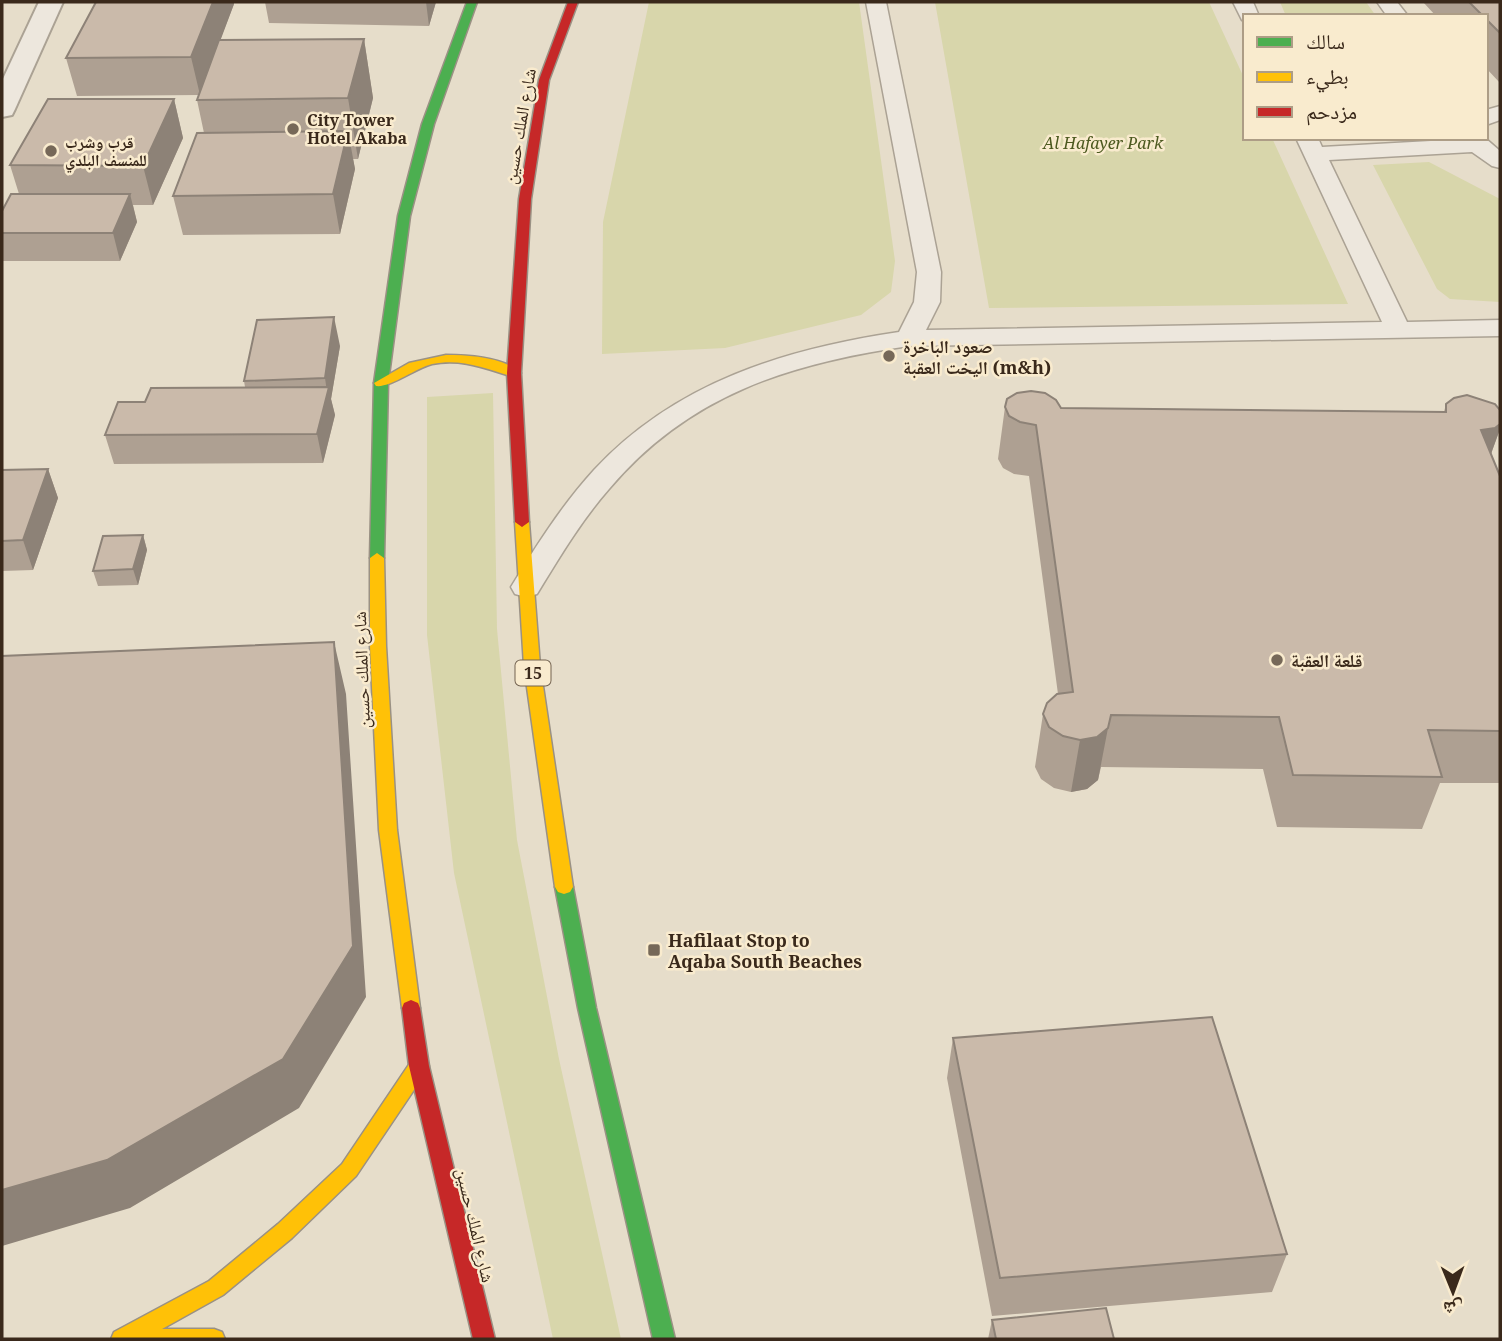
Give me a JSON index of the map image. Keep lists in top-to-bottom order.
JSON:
{
  "streets": {
    "main road": ["شارع الملك حسين", "15"]
  },
  "parks": ["Al Hafayer Park"],
  "places": {
    "other": [
      "City Tower Hotel Akaba",
      "قرب وشرب للمنسف البلدي",
      "صعود الباخرة اليخت العقبة (m&h)",
      "قلعة العقبة"
    ],
    "transit": ["Hafilaat Stop to Aqaba South Beaches"]
  },
  "legend": ["سالك", "بطيء", "مزدحم"],
  "north": "bottom"
}
